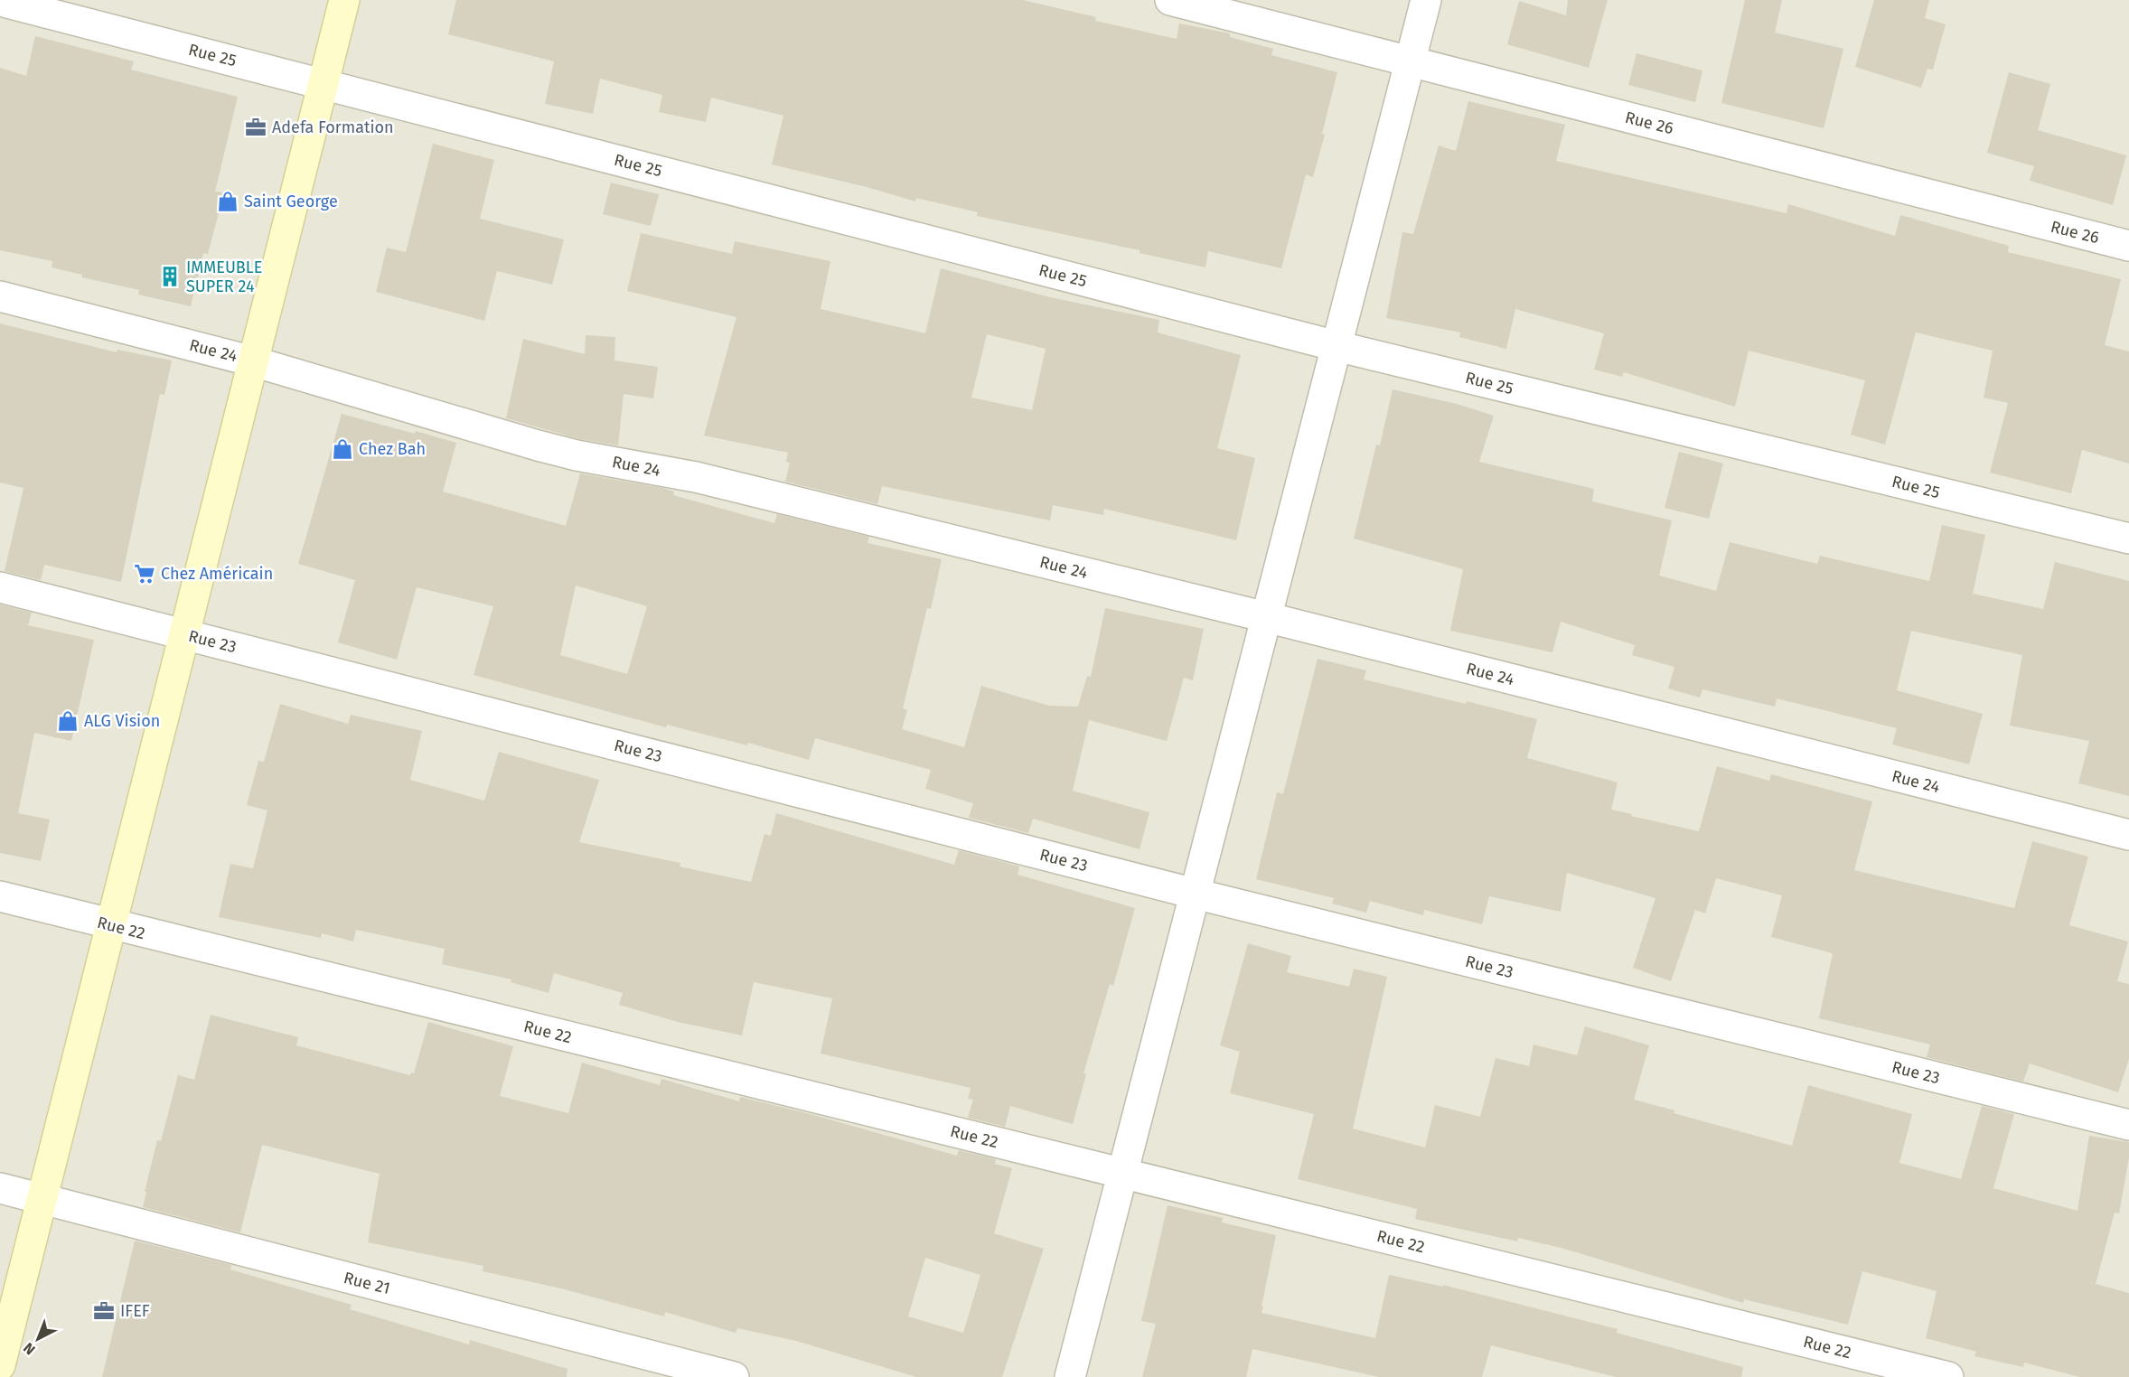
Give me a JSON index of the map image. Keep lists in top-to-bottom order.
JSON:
{
  "streets": {
    "street": [
      "Rue 25",
      "Rue 26",
      "Rue 24",
      "Rue 23",
      "Rue 22",
      "Rue 21"
    ]
  },
  "places": {
    "office": ["Adefa Formation", "IFEF"],
    "shop": ["Saint George", "Chez Bah", "ALG Vision"],
    "building": ["IMMEUBLE SUPER 24"],
    "supermarket": ["Chez Américain"]
  },
  "north": "bottom left"
}
